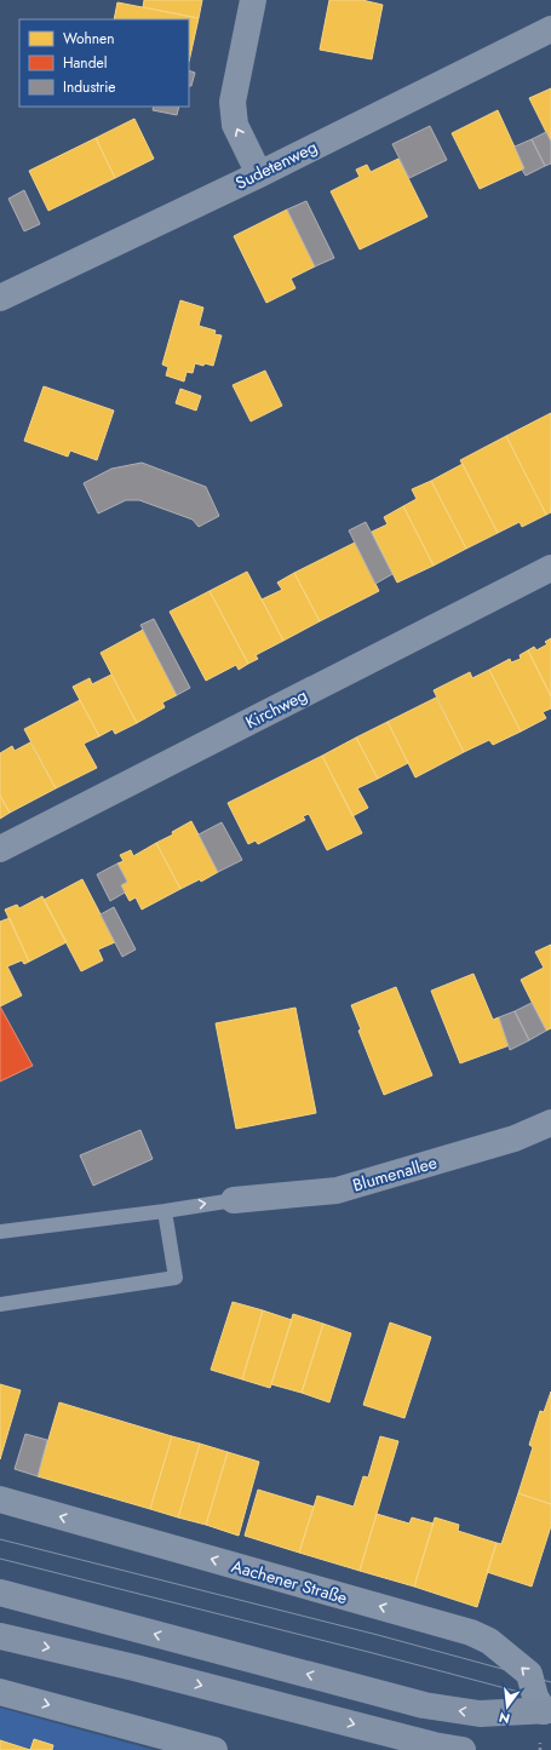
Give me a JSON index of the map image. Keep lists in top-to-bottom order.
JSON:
{
  "streets": {
    "main road": ["Aachener Straße"],
    "street": ["Sudetenweg", "Kirchweg", "Blumenallee"]
  },
  "one_way": ["Aachener Straße"],
  "legend": ["Wohnen", "Handel", "Industrie"],
  "north": "bottom"
}
